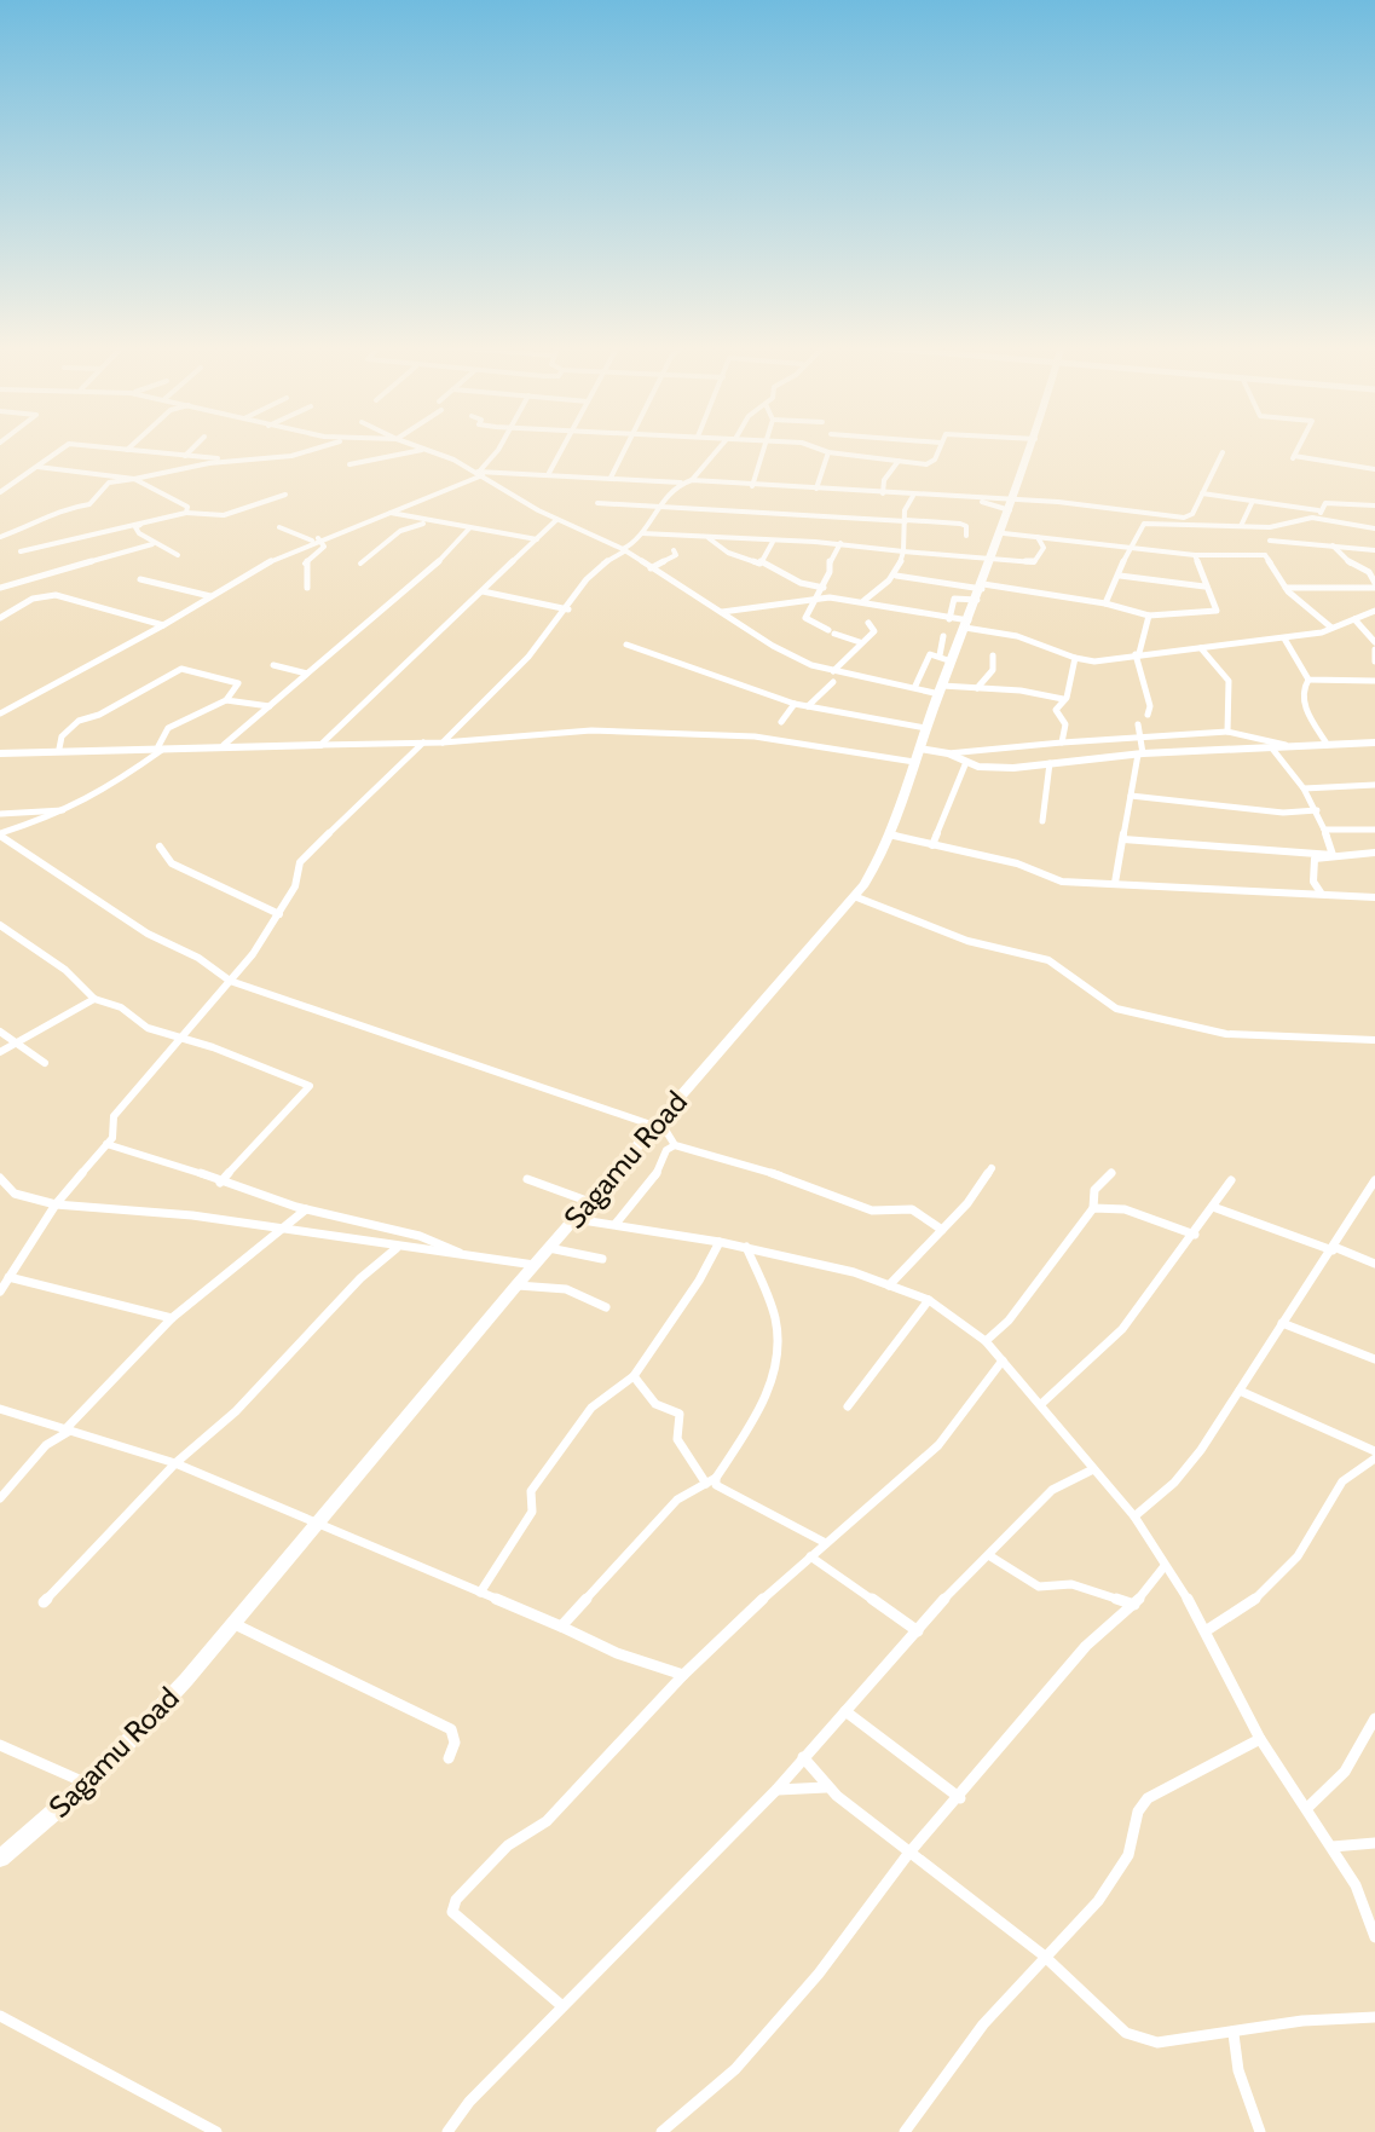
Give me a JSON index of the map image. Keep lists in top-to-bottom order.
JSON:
{
  "streets": {
    "highway": ["Sagamu Road"]
  }
}
